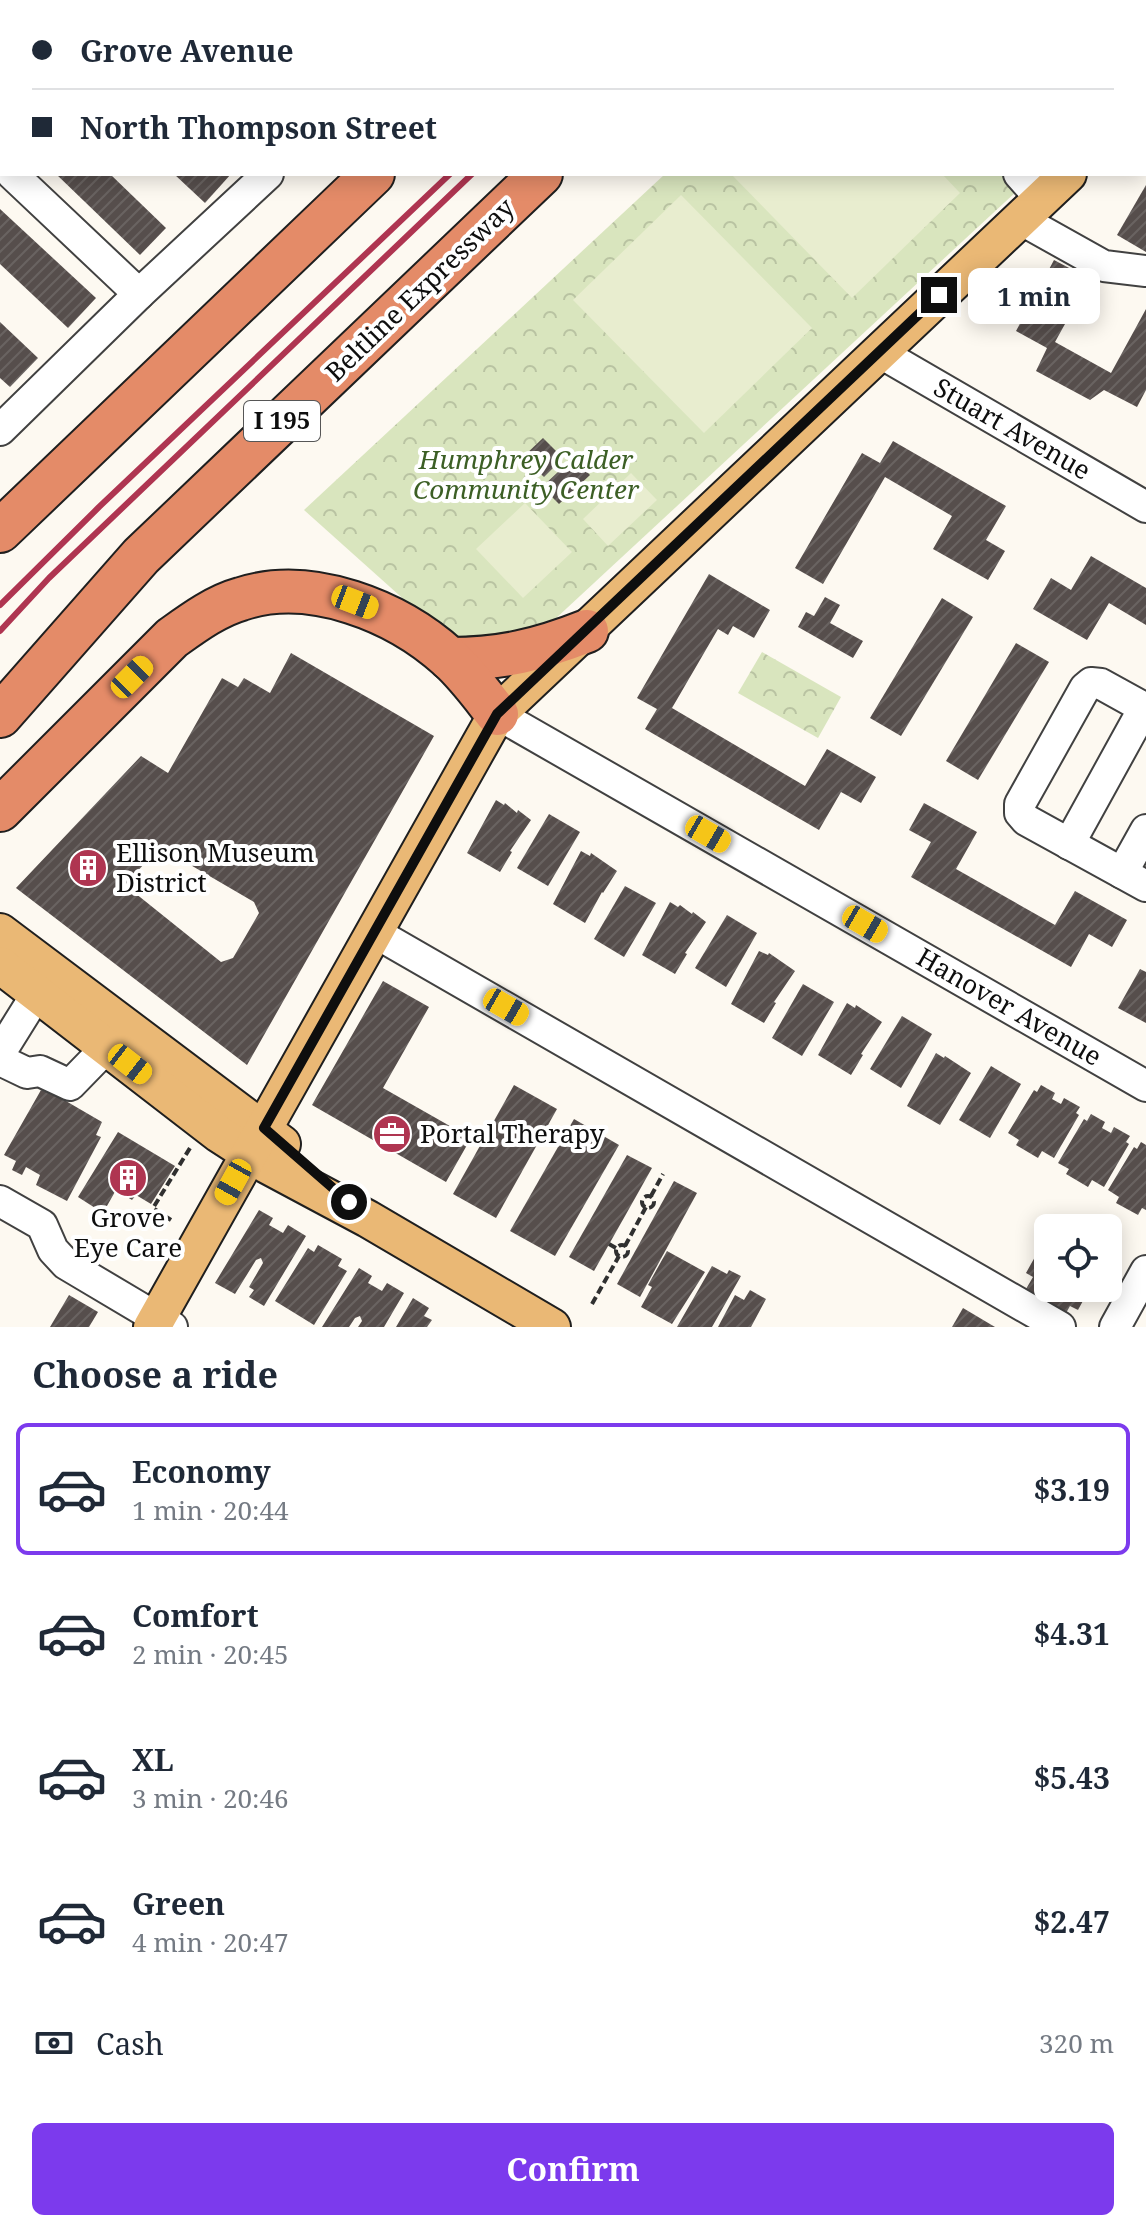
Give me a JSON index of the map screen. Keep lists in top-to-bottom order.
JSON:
{
  "streets": {
    "highway": ["Beltline Expressway", "I 195"],
    "street": ["Stuart Avenue", "Hanover Avenue"]
  },
  "parks": ["Humphrey Calder Community Center"],
  "places": {
    "building": ["Ellison Museum District", "Grove Eye Care"],
    "office": ["Portal Therapy"]
  },
  "page": {
    "banner": ["Grove Avenue", "North Thompson Street"],
    "bubble": "1 min",
    "heading": "Choose a ride",
    "list": [
      {
        "name": "Economy",
        "note": "1 min · 20:44",
        "value": "$3.19"
      },
      {
        "name": "Comfort",
        "note": "2 min · 20:45",
        "value": "$4.31"
      },
      {
        "name": "XL",
        "note": "3 min · 20:46",
        "value": "$5.43"
      },
      {
        "name": "Green",
        "note": "4 min · 20:47",
        "value": "$2.47"
      }
    ],
    "pay": ["Cash", "320 m"],
    "buttons": "Confirm"
  }
}
